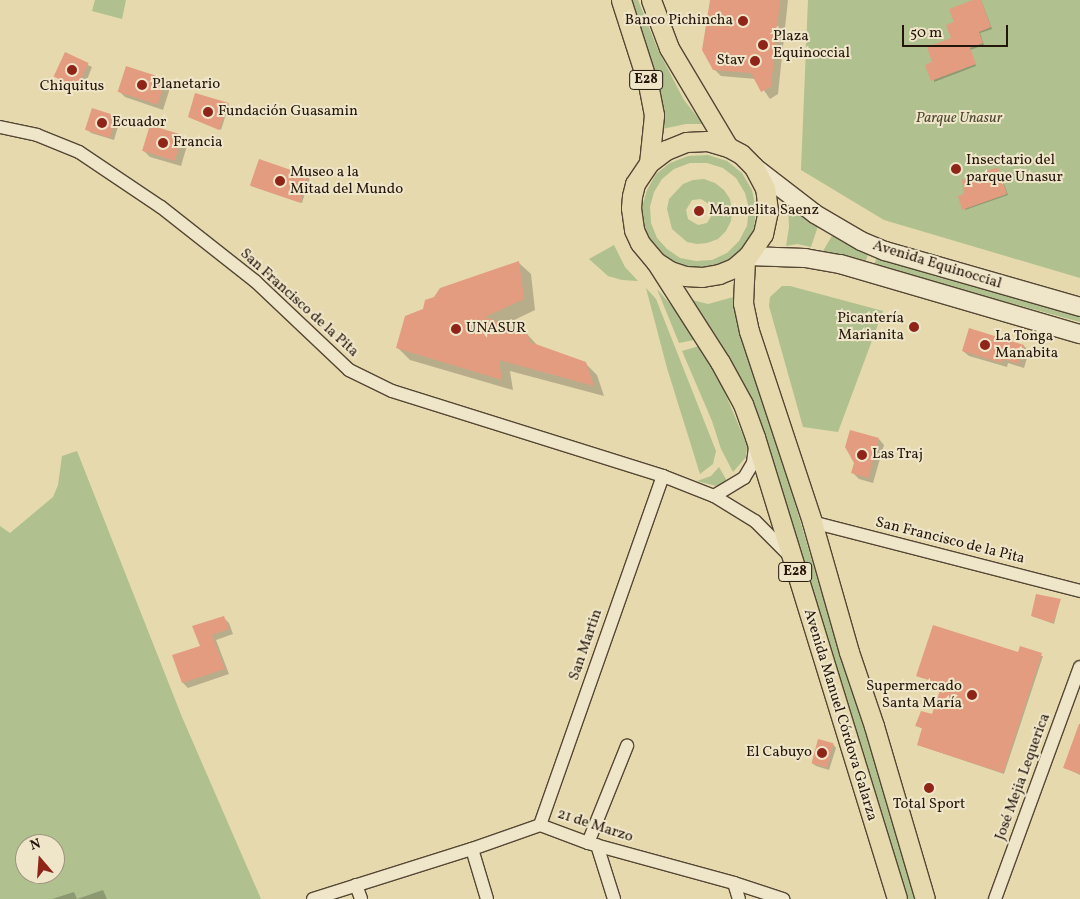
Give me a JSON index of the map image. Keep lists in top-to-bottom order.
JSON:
{
  "streets": {
    "main road": ["E28", "Avenida Equinoccial", "Avenida Manuel Córdova Galarza"],
    "street": [
      "San Francisco de la Pita",
      "San Martin",
      "José Mejia Lequerica",
      "21 de Marzo"
    ]
  },
  "crossings": [
    ["E28", "Avenida Equinoccial"],
    ["E28", "Avenida Manuel Córdova Galarza"],
    ["Avenida Equinoccial", "Avenida Manuel Córdova Galarza"],
    ["San Francisco de la Pita", "San Martin"],
    ["San Francisco de la Pita", "Avenida Manuel Córdova Galarza"],
    ["San Martin", "21 de Marzo"]
  ],
  "parks": ["Parque Unasur"],
  "places": [
    "Banco Pichincha",
    "Plaza Equinoccial",
    "Stav",
    "Chiquitus",
    "Planetario",
    "Fundación Guasamin",
    "Ecuador",
    "Francia",
    "Insectario del parque Unasur",
    "Museo a la Mitad del Mundo",
    "Manuelita Saenz",
    "Picantería Marianita",
    "UNASUR",
    "La Tonga Manabita",
    "Las Traj",
    "Supermercado Santa María",
    "El Cabuyo",
    "Total Sport"
  ],
  "scale_bar": "50 m",
  "north": "top"
}
